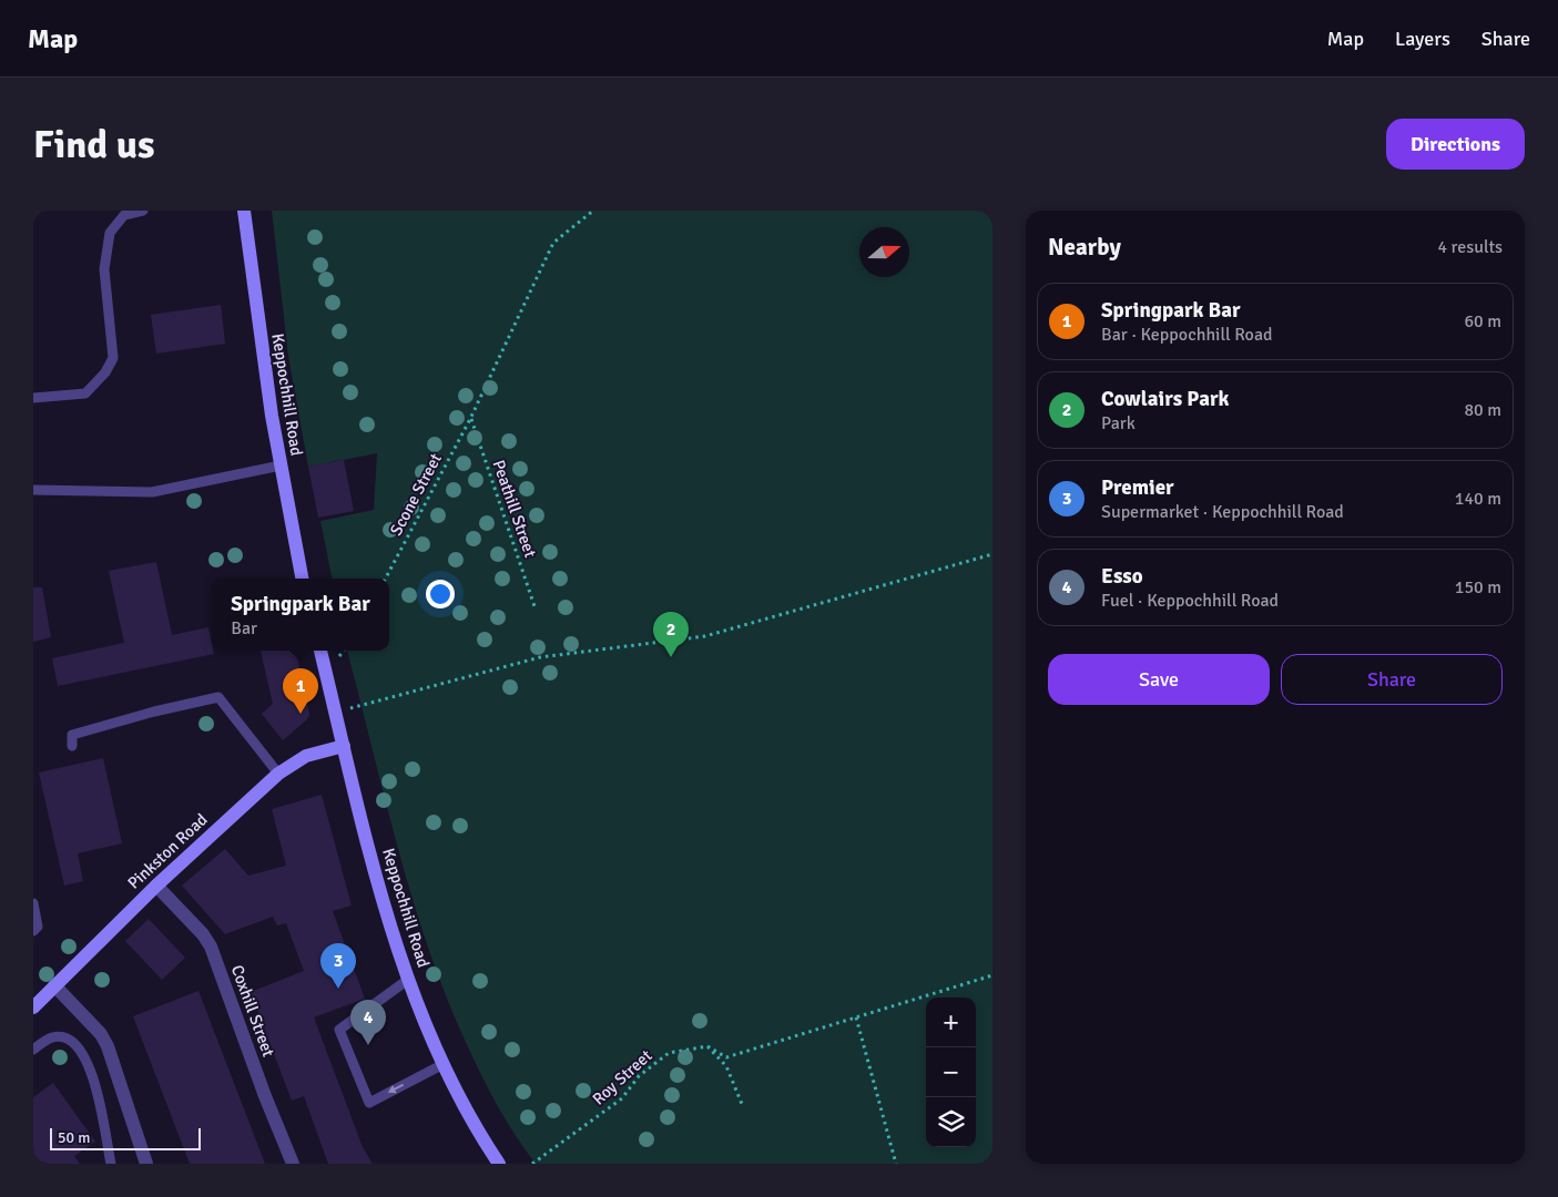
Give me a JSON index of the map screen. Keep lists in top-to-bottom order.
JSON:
{
  "streets": {
    "street": ["Keppochhill Road", "Pinkston Road", "Coxhill Street"],
    "path": ["Scone Street", "Peathill Street", "Roy Street"]
  },
  "crossings": [
    ["Keppochhill Road", "Pinkston Road"],
    ["Scone Street", "Peathill Street"],
    ["Pinkston Road", "Coxhill Street"]
  ],
  "scale_bar": "50 m",
  "north": "right",
  "page": {
    "header": "Map",
    "nav": ["Map", "Layers", "Share"],
    "buttons": [
      "Directions",
      ["Save", "Share"]
    ],
    "title": "Find us",
    "heading": ["Nearby", "4 results"],
    "list": [
      {
        "mark": "1",
        "name": "Springpark Bar",
        "note": "Bar · Keppochhill Road",
        "value": "60 m"
      },
      {
        "mark": "2",
        "name": "Cowlairs Park",
        "note": "Park",
        "value": "80 m"
      },
      {
        "mark": "3",
        "name": "Premier",
        "note": "Supermarket · Keppochhill Road",
        "value": "140 m"
      },
      {
        "mark": "4",
        "name": "Esso",
        "note": "Fuel · Keppochhill Road",
        "value": "150 m"
      }
    ],
    "popup": ["Springpark Bar", "Bar"],
    "pins": [
      "2",
      "1",
      "3",
      "4"
    ],
    "map_buttons": ["+", "−"],
    "scale": "50 m"
  }
}
